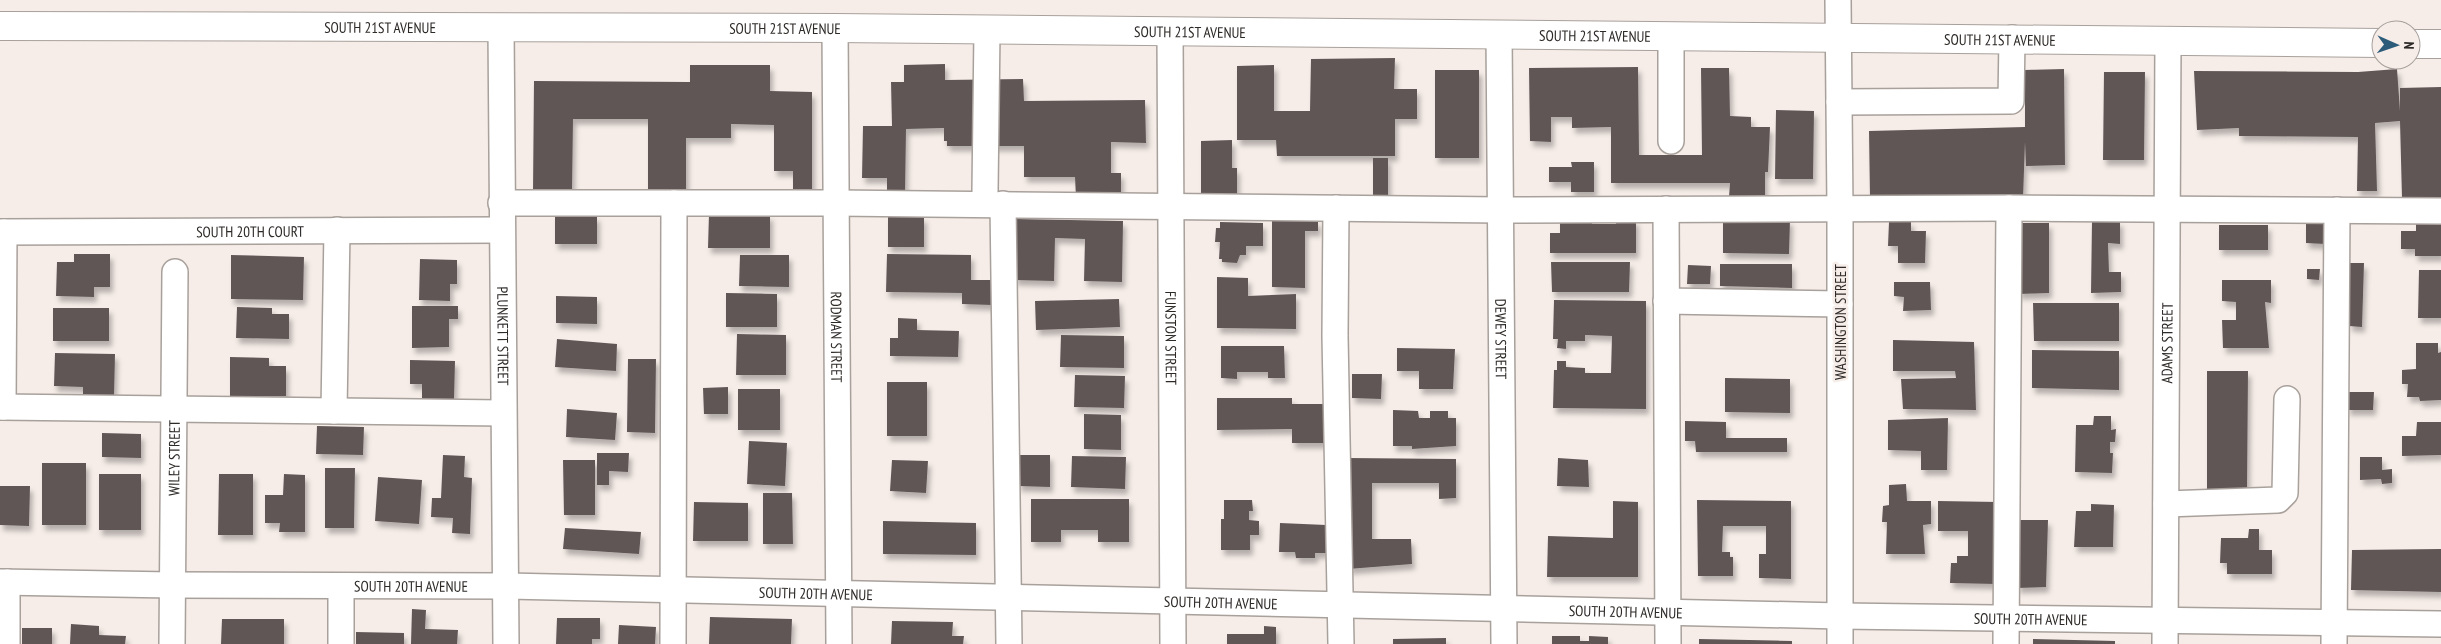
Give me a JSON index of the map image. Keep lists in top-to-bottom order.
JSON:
{
  "streets": {
    "main road": ["SOUTH 21ST AVENUE"],
    "street": [
      "SOUTH 20TH COURT",
      "WASHINGTON STREET",
      "PLUNKETT STREET",
      "RODMAN STREET",
      "FUNSTON STREET",
      "DEWEY STREET",
      "ADAMS STREET",
      "WILEY STREET",
      "SOUTH 20TH AVENUE"
    ]
  },
  "crossings": [
    ["SOUTH 21ST AVENUE", "WASHINGTON STREET"],
    ["SOUTH 21ST AVENUE", "PLUNKETT STREET"],
    ["SOUTH 21ST AVENUE", "RODMAN STREET"],
    ["SOUTH 21ST AVENUE", "FUNSTON STREET"],
    ["SOUTH 21ST AVENUE", "DEWEY STREET"],
    ["SOUTH 21ST AVENUE", "ADAMS STREET"],
    ["SOUTH 20TH COURT", "PLUNKETT STREET"],
    ["WASHINGTON STREET", "SOUTH 20TH AVENUE"],
    ["PLUNKETT STREET", "SOUTH 20TH AVENUE"],
    ["RODMAN STREET", "SOUTH 20TH AVENUE"],
    ["FUNSTON STREET", "SOUTH 20TH AVENUE"],
    ["DEWEY STREET", "SOUTH 20TH AVENUE"],
    ["ADAMS STREET", "SOUTH 20TH AVENUE"],
    ["WILEY STREET", "SOUTH 20TH AVENUE"]
  ],
  "north": "right"
}
